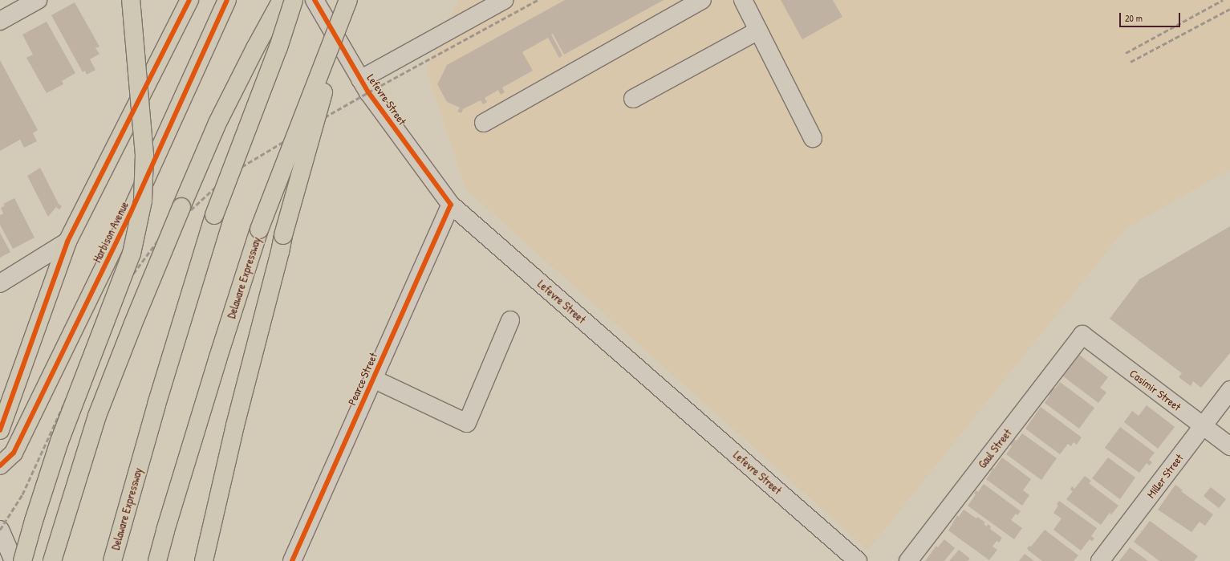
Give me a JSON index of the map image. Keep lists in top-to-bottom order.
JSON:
{
  "streets": {
    "main road": ["Harbison Avenue", "Delaware Expressway"],
    "street": [
      "Lefevre Street",
      "Pearce Street",
      "Casimir Street",
      "Gaul Street",
      "Miller Street"
    ]
  },
  "crossings": [
    ["Lefevre Street", "Pearce Street"],
    ["Casimir Street", "Gaul Street"],
    ["Casimir Street", "Miller Street"]
  ],
  "scale_bar": "20 m"
}
